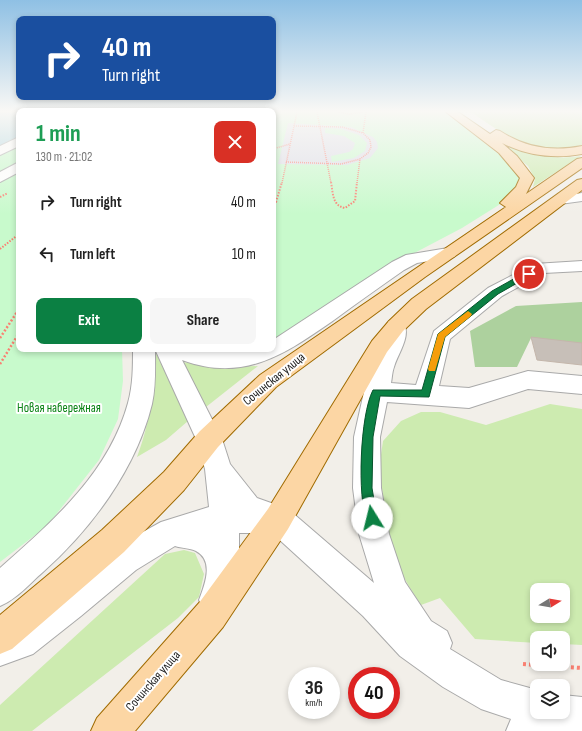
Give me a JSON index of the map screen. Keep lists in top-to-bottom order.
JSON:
{
  "streets": {
    "main road": ["Сочинская улица"]
  },
  "parks": ["Новая набережная"],
  "north": "right",
  "page": {
    "turn": ["40 m", "Turn right"],
    "heading": ["1 min", "130 m · 21:02"],
    "list": [
      {
        "name": "Turn right",
        "value": "40 m"
      },
      {
        "name": "Turn left",
        "value": "10 m"
      }
    ],
    "buttons": ["Exit", "Share"],
    "speed": "36 km/h",
    "limit": "40"
  }
}
